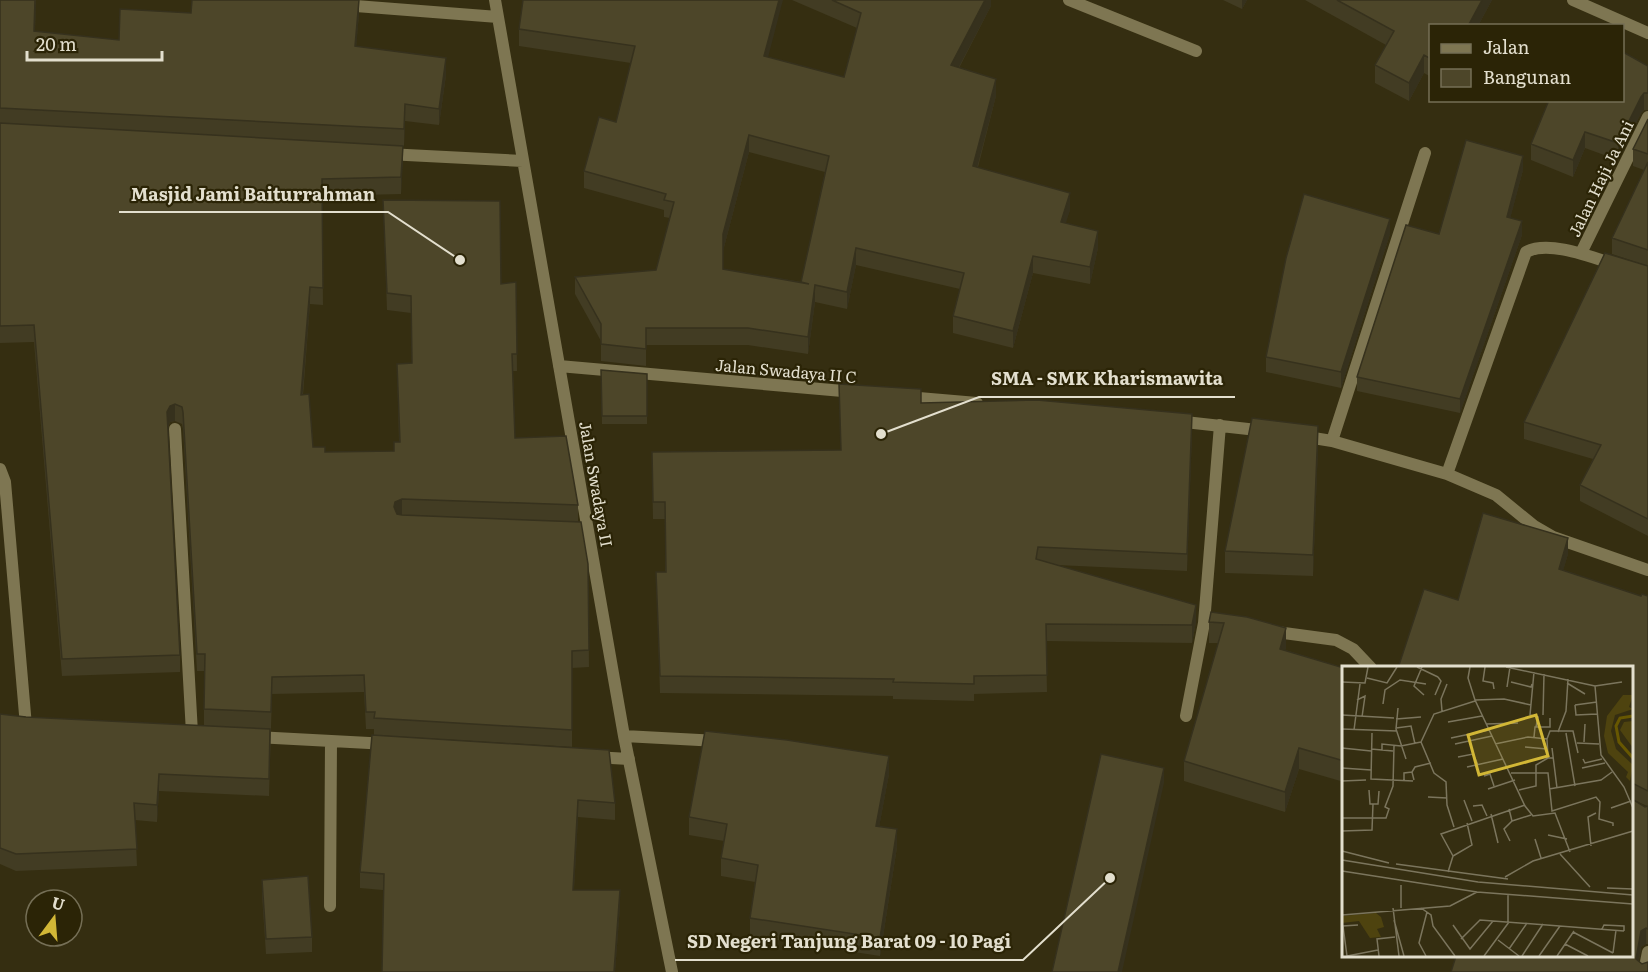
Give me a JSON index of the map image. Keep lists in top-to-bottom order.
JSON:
{
  "streets": {
    "street": ["Jalan Haji Ja Ani", "Jalan Swadaya II C", "Jalan Swadaya II"]
  },
  "crossings": [
    ["Jalan Swadaya II C", "Jalan Swadaya II"]
  ],
  "places": ["Masjid Jami Baiturrahman", "SMA - SMK Kharismawita", "SD Negeri Tanjung Barat 09 - 10 Pagi"],
  "legend": ["Jalan", "Bangunan"],
  "scale_bar": "20 m",
  "north": "top"
}
